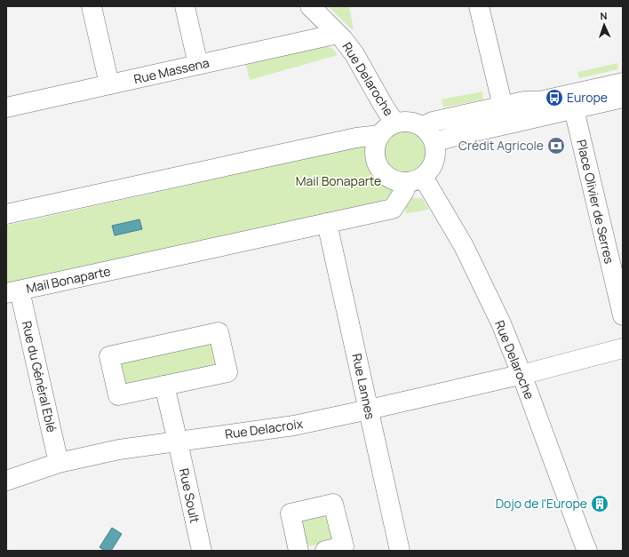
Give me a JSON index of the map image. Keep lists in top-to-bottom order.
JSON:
{
  "streets": {
    "street": [
      "Rue Massena",
      "Rue Delaroche",
      "Place Olivier de Serres",
      "Mail Bonaparte",
      "Rue du Général Eblé",
      "Rue Lannes",
      "Rue Delacroix",
      "Rue Soult"
    ]
  },
  "crossings": [
    ["Rue Massena", "Rue Delaroche"],
    ["Rue Delaroche", "Mail Bonaparte"],
    ["Rue Delaroche", "Rue Delacroix"],
    ["Mail Bonaparte", "Rue du Général Eblé"],
    ["Mail Bonaparte", "Rue Lannes"],
    ["Rue du Général Eblé", "Rue Delacroix"],
    ["Rue Lannes", "Rue Delacroix"],
    ["Rue Delacroix", "Rue Soult"]
  ],
  "parks": ["Mail Bonaparte"],
  "places": {
    "bus stop": ["Europe"],
    "bank": ["Crédit Agricole"],
    "building": ["Dojo de l'Europe"]
  },
  "north": "top"
}
